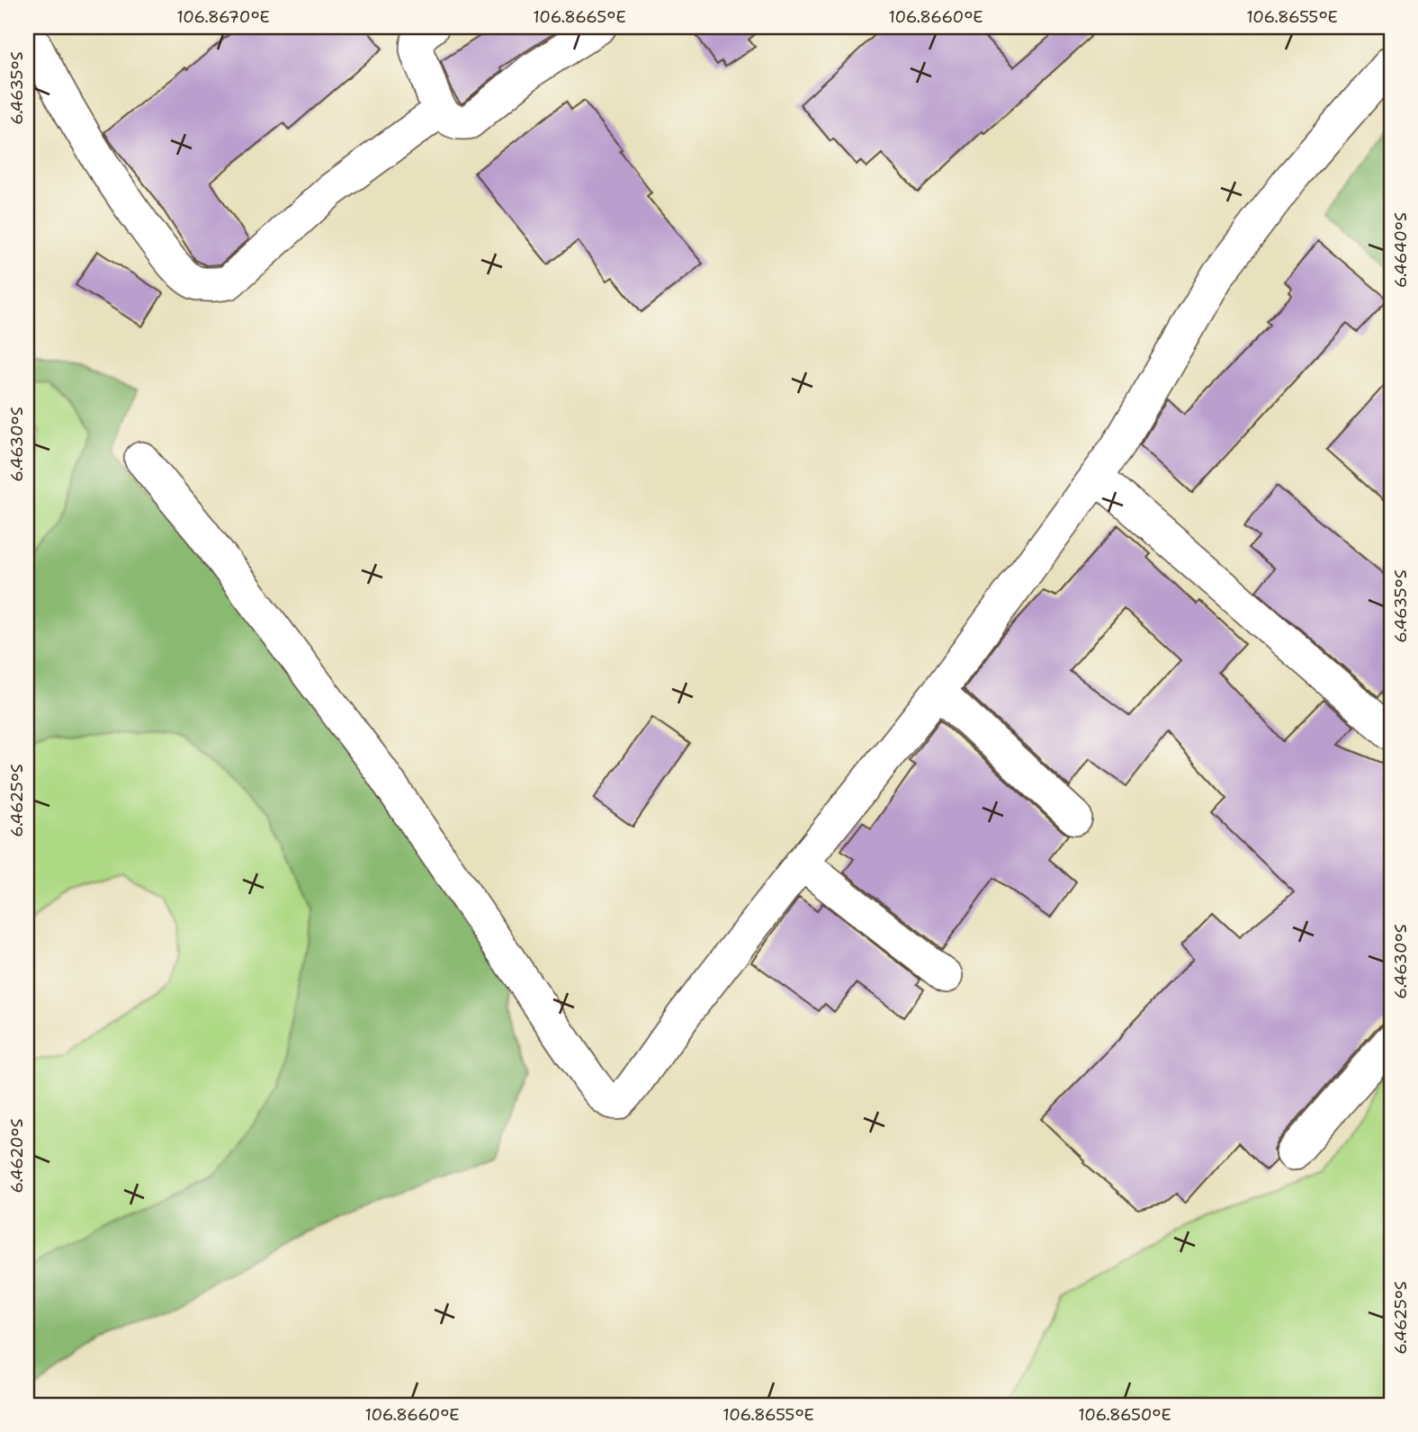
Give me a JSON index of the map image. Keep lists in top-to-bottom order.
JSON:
{
  "coordinates": [
    "106.8670°E",
    "106.8665°E",
    "106.8660°E",
    "106.8655°E",
    "6.4635°S",
    "6.4640°S",
    "6.4630°S",
    "6.4625°S",
    "6.4620°S",
    "106.8650°E"
  ]
}
